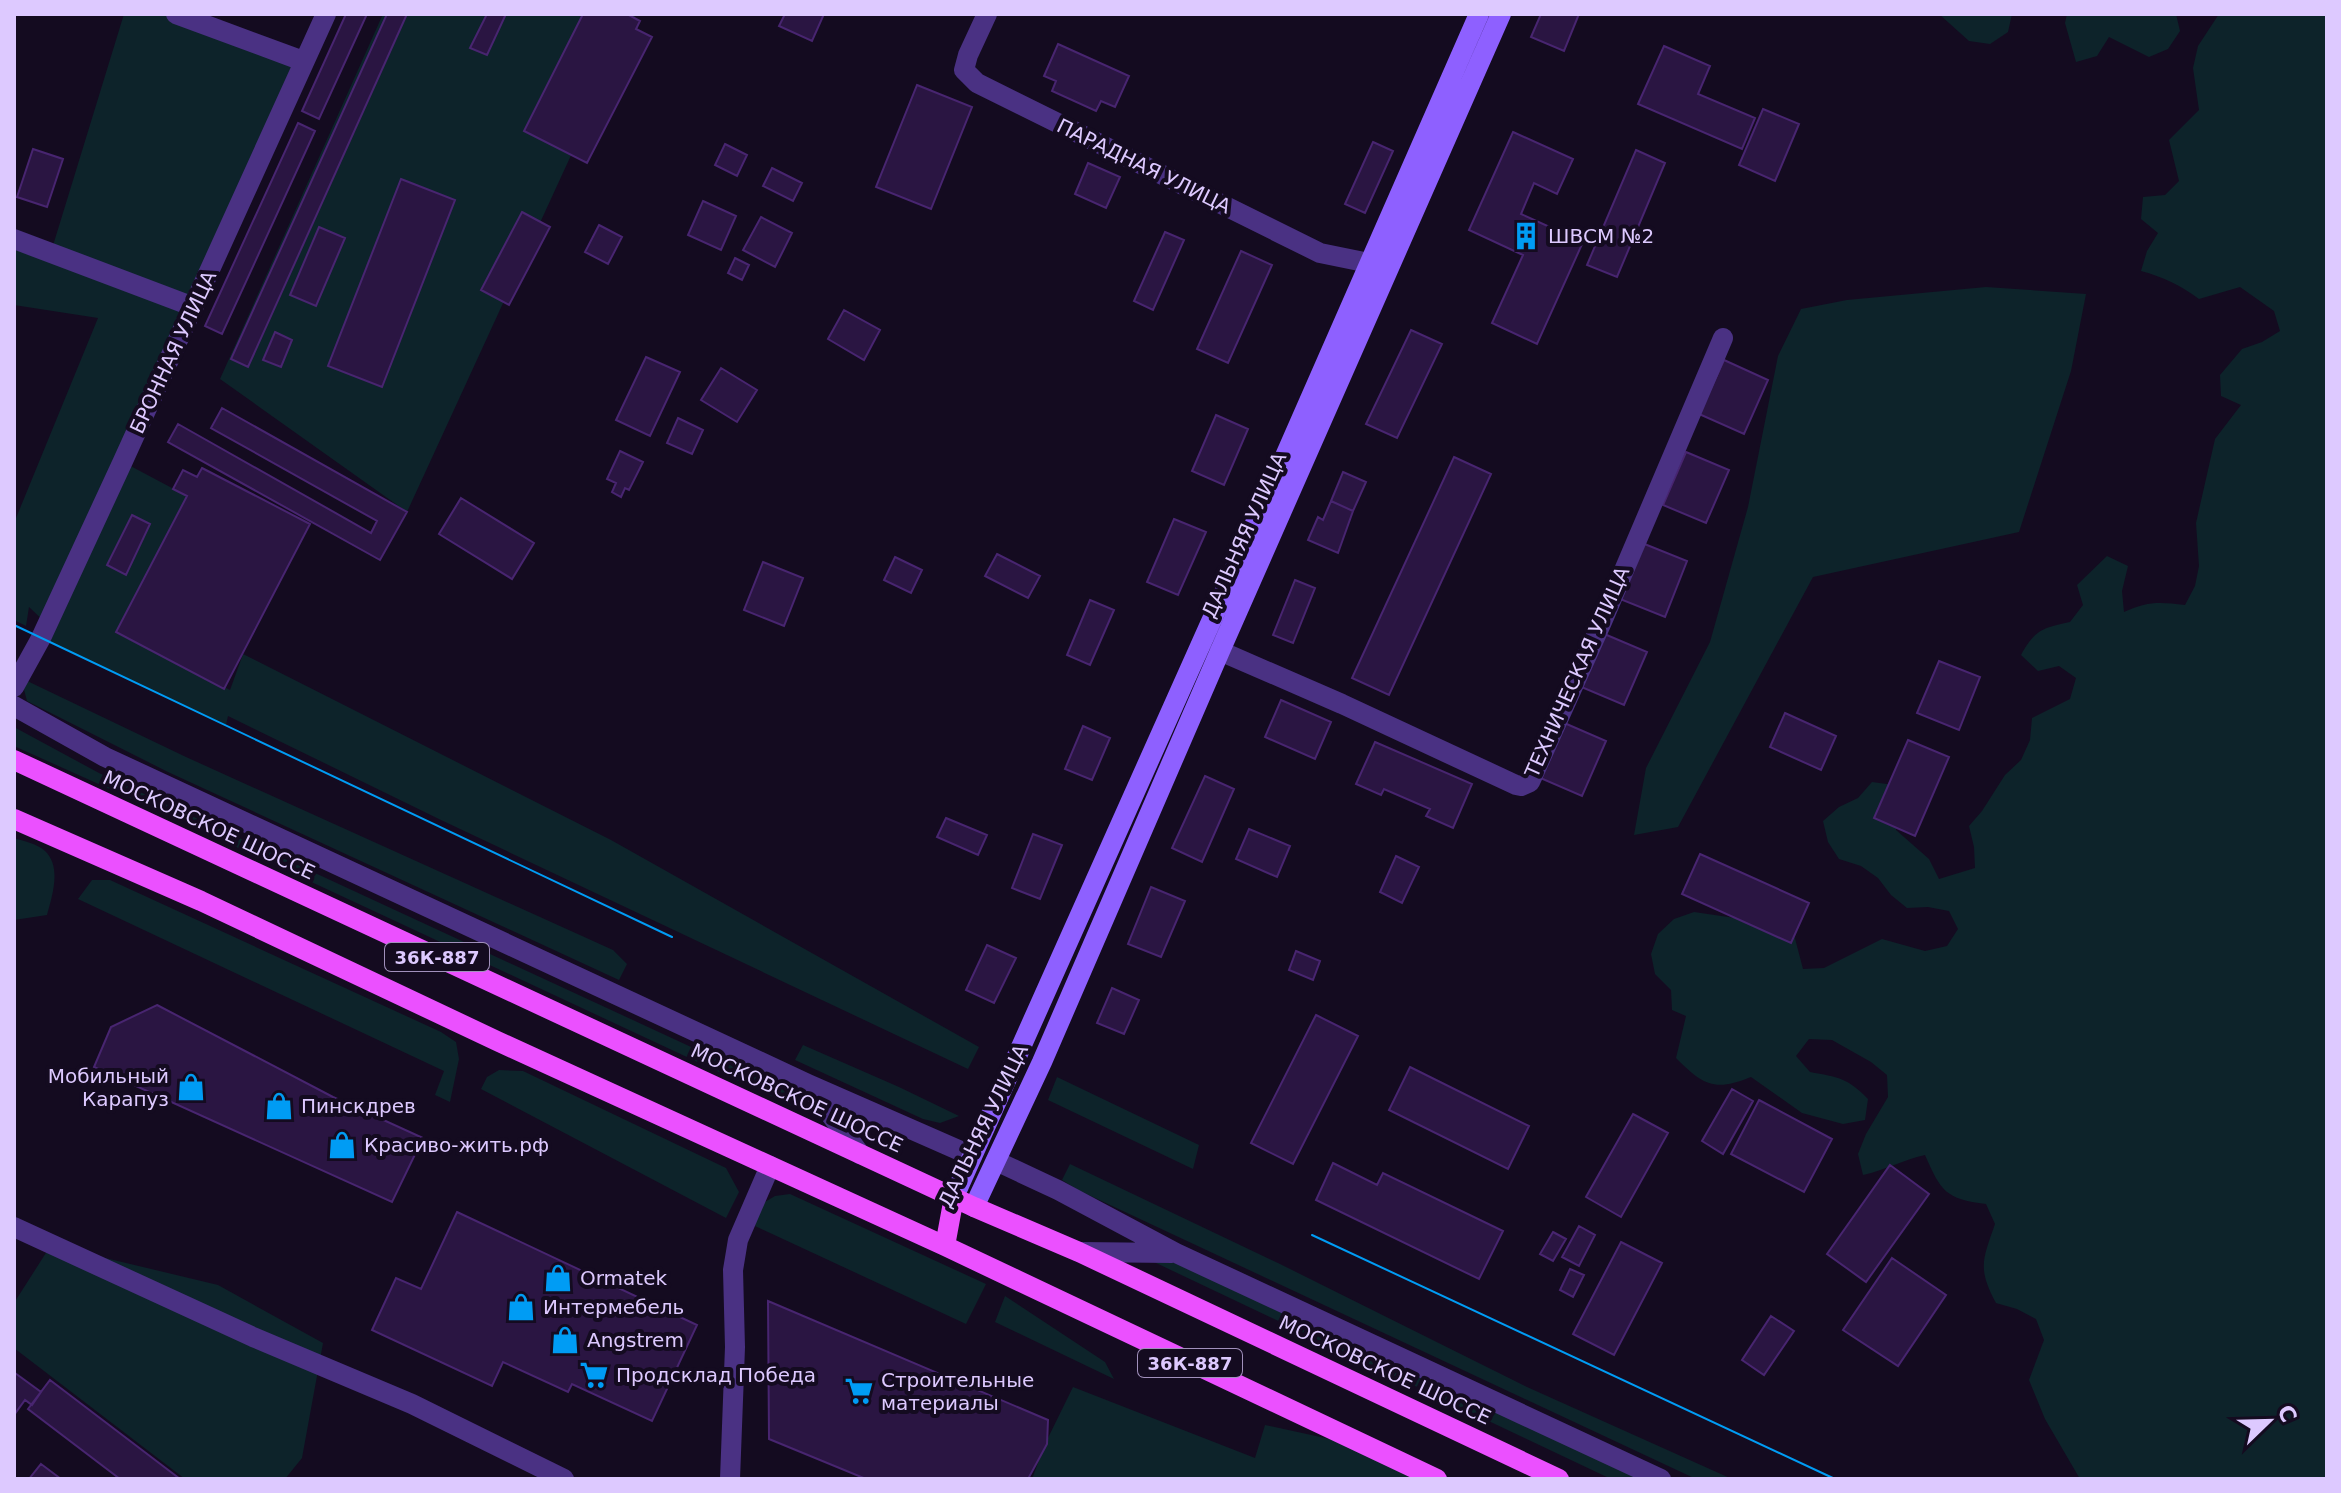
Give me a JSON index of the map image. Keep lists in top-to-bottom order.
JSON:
{
  "streets": {
    "main road": ["ДАЛЬНЯЯ УЛИЦА", "МОСКОВСКОЕ ШОССЕ", "36К-887"],
    "street": ["ПАРАДНАЯ УЛИЦА", "БРОННАЯ УЛИЦА", "ТЕХНИЧЕСКАЯ УЛИЦА"]
  },
  "crossings": [
    ["ПАРАДНАЯ УЛИЦА", "ДАЛЬНЯЯ УЛИЦА"],
    ["ДАЛЬНЯЯ УЛИЦА", "ТЕХНИЧЕСКАЯ УЛИЦА"],
    ["ДАЛЬНЯЯ УЛИЦА", "МОСКОВСКОЕ ШОССЕ"],
    ["ДАЛЬНЯЯ УЛИЦА", "36К-887"]
  ],
  "places": {
    "building": ["ШВСМ №2"],
    "shop": [
      "Мобильный Карапуз",
      "Пинскдрев",
      "Красиво-жить.рф",
      "Ormatek",
      "Интермебель",
      "Angstrem"
    ],
    "supermarket": ["Продсклад Победа", "Строительные материалы"]
  },
  "north": "top right"
}
